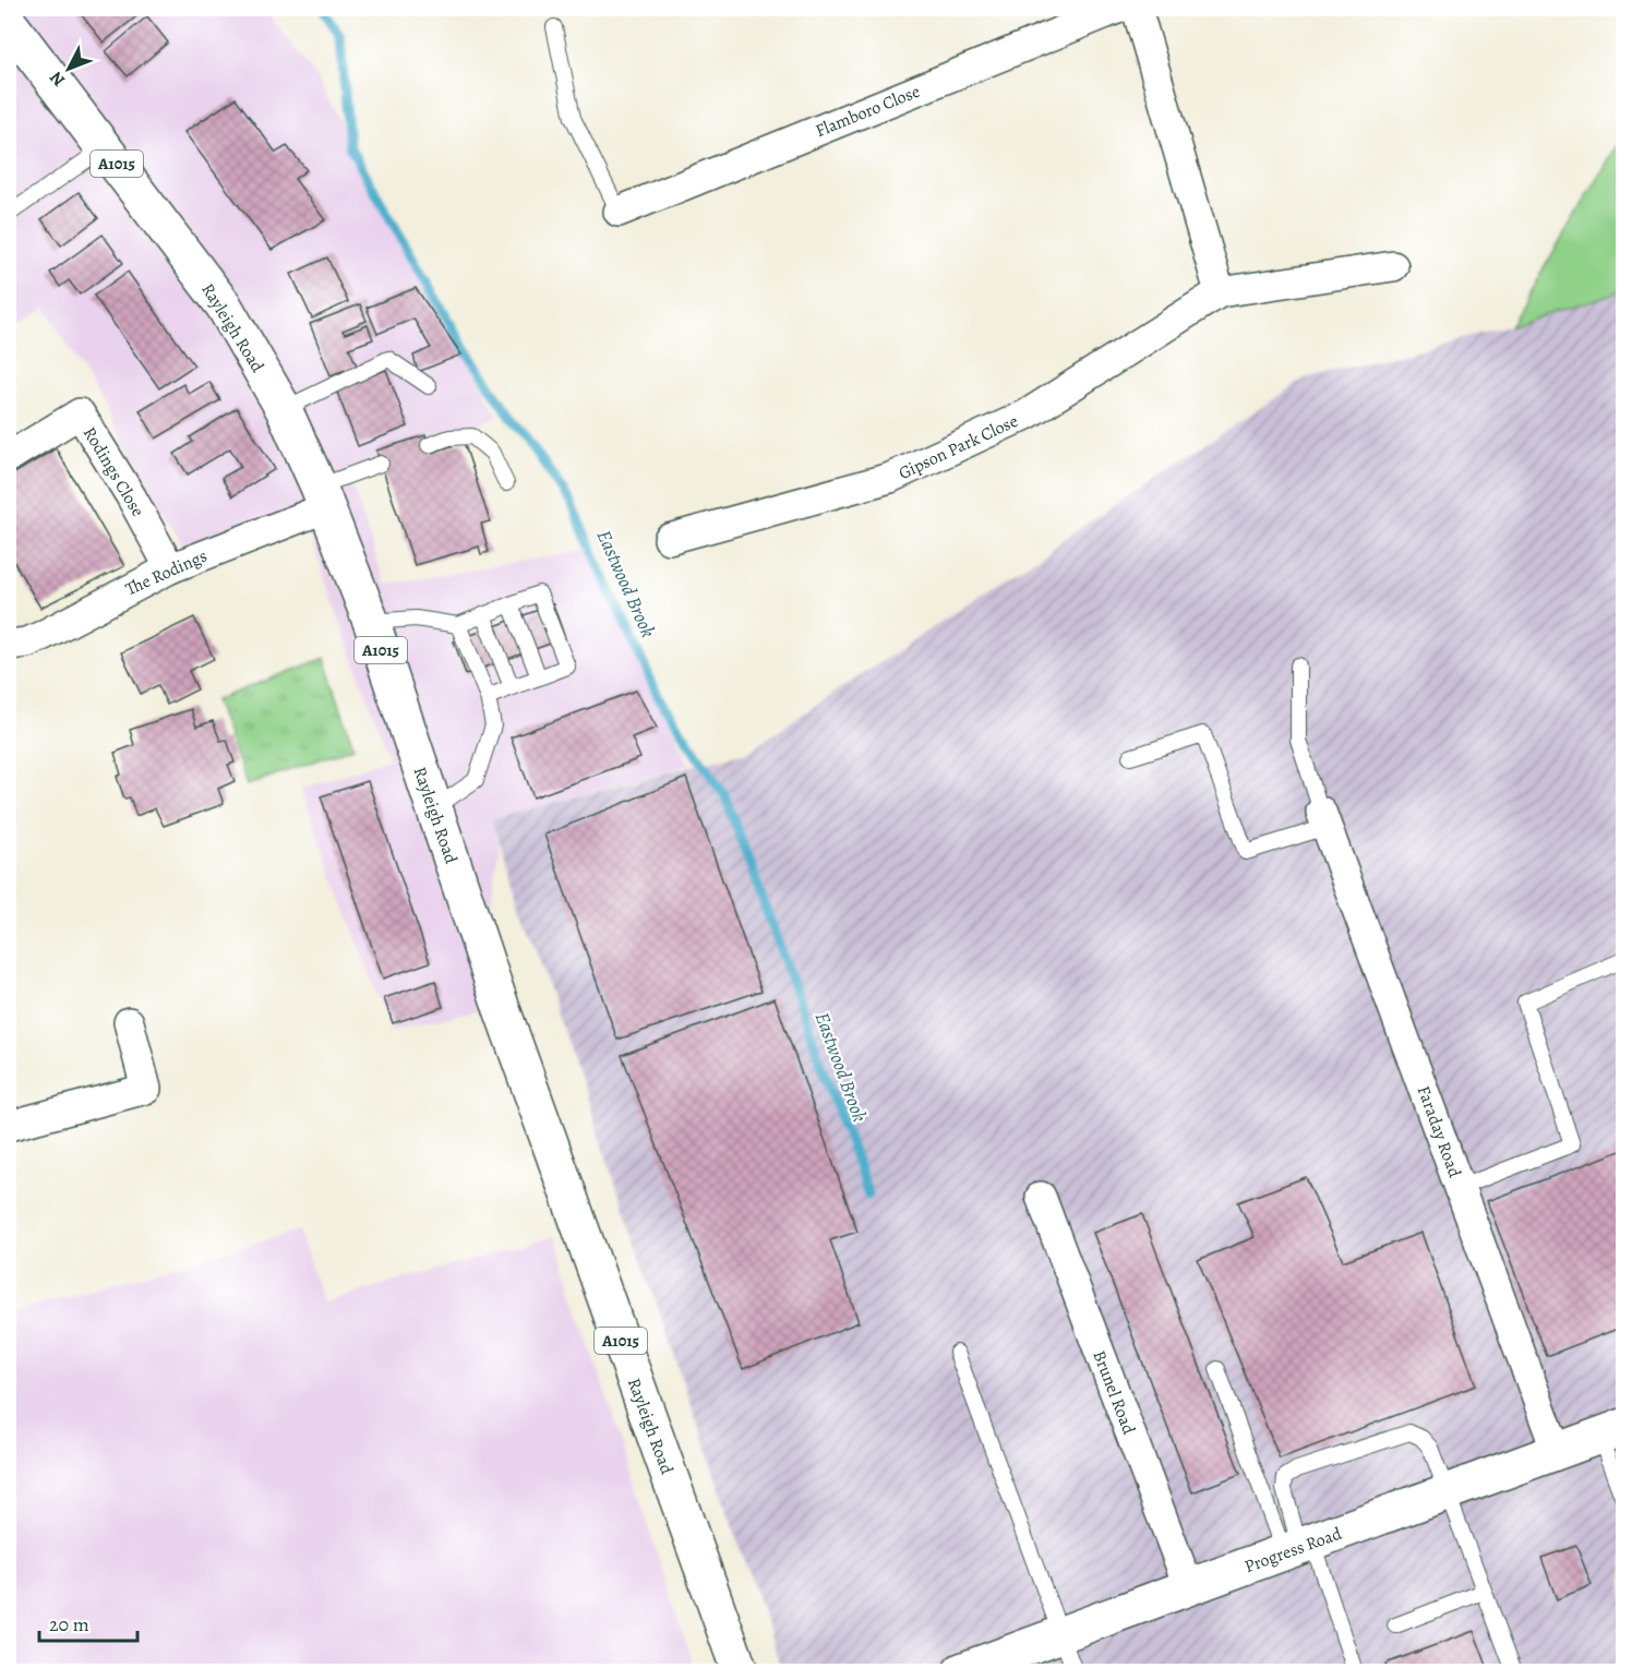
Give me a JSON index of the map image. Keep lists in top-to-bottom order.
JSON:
{
  "streets": {
    "main road": ["A1015", "Rayleigh Road", "Progress Road"],
    "street": [
      "Flamboro Close",
      "Gipson Park Close",
      "Rodings Close",
      "The Rodings",
      "Faraday Road",
      "Brunel Road"
    ]
  },
  "crossings": [
    ["Rayleigh Road", "The Rodings"],
    ["Rodings Close", "The Rodings"],
    ["Faraday Road", "Progress Road"],
    ["Brunel Road", "Progress Road"]
  ],
  "water": ["Eastwood Brook"],
  "scale_bar": "20 m",
  "north": "bottom left"
}
